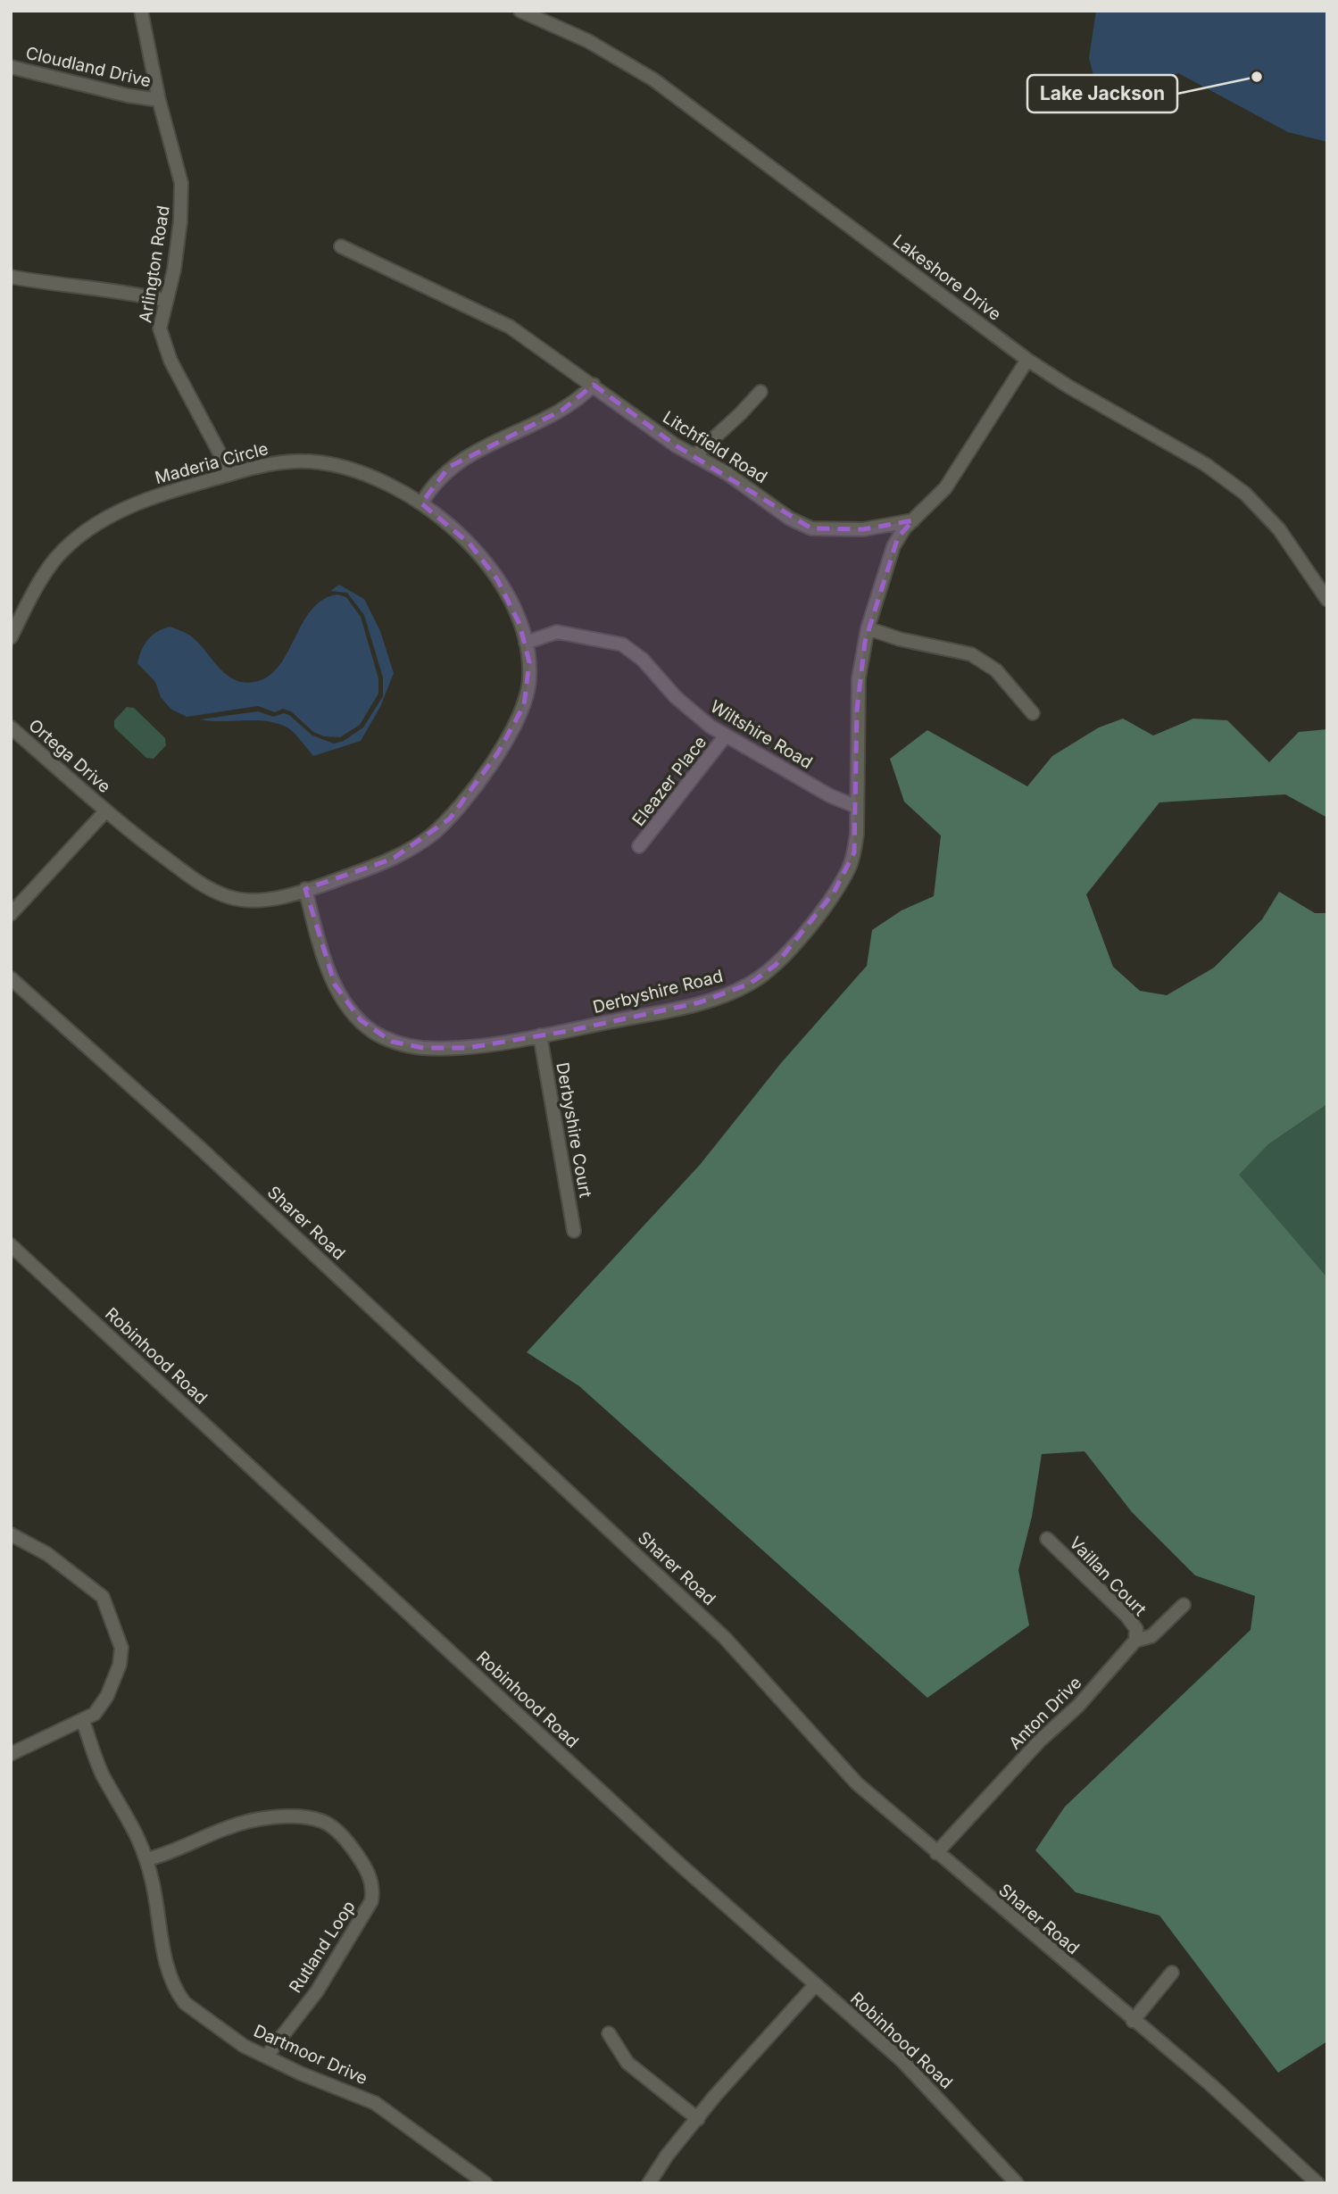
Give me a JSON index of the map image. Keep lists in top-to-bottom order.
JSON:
{
  "streets": {
    "street": [
      "Cloudland Drive",
      "Arlington Road",
      "Lakeshore Drive",
      "Litchfield Road",
      "Maderia Circle",
      "Wiltshire Road",
      "Ortega Drive",
      "Eleazer Place",
      "Derbyshire Road",
      "Derbyshire Court",
      "Sharer Road",
      "Robinhood Road",
      "Vaillan Court",
      "Anton Drive",
      "Rutland Loop",
      "Dartmoor Drive"
    ]
  },
  "crossings": [
    ["Cloudland Drive", "Arlington Road"],
    ["Arlington Road", "Maderia Circle"],
    ["Litchfield Road", "Derbyshire Road"],
    ["Maderia Circle", "Wiltshire Road"],
    ["Maderia Circle", "Ortega Drive"],
    ["Maderia Circle", "Derbyshire Road"],
    ["Wiltshire Road", "Eleazer Place"],
    ["Wiltshire Road", "Derbyshire Road"],
    ["Derbyshire Road", "Derbyshire Court"],
    ["Sharer Road", "Anton Drive"],
    ["Vaillan Court", "Anton Drive"],
    ["Rutland Loop", "Dartmoor Drive"]
  ],
  "places": ["Lake Jackson"]
}
